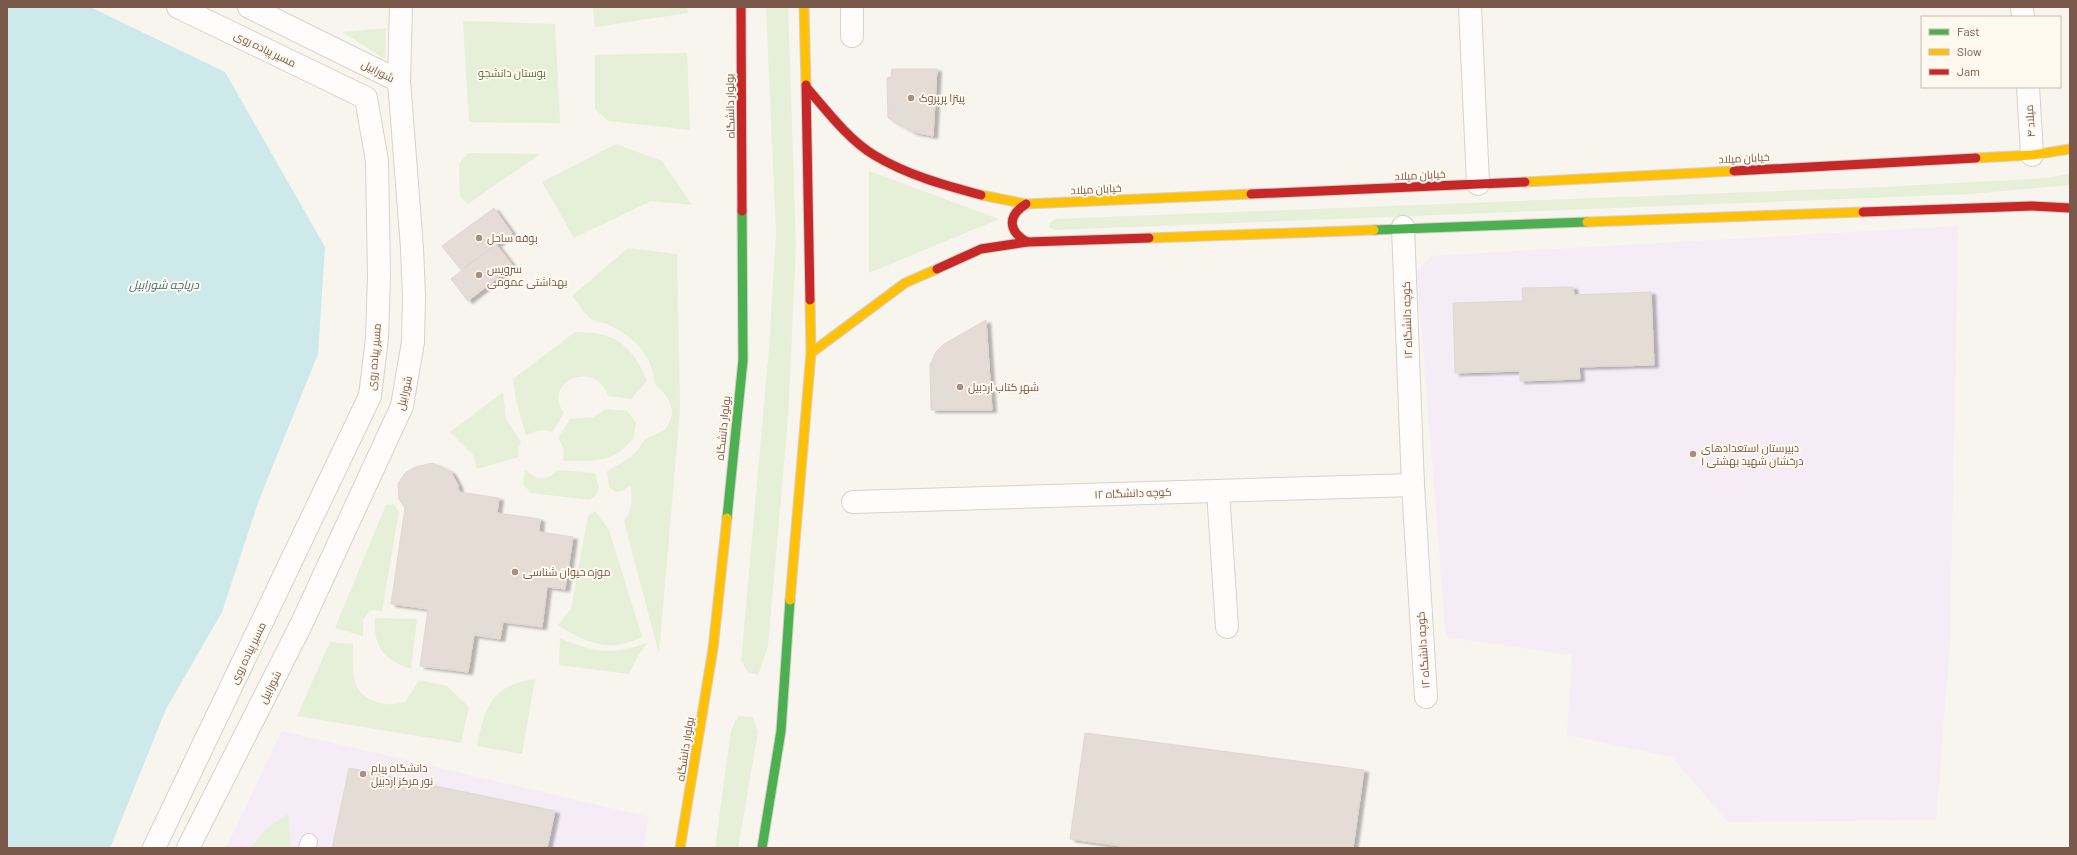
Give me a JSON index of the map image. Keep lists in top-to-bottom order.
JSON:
{
  "streets": {
    "street": [
      "مسیر پیاده روی",
      "شورابیل",
      "بولوار دانشگاه",
      "میلاد ۴",
      "خیابان میلاد",
      "کوچه دانشگاه ۱۲"
    ]
  },
  "crossings": [
    ["میلاد ۴", "خیابان میلاد"]
  ],
  "water": ["دریاچه شورابیل"],
  "parks": ["بوستان دانشجو"],
  "places": [
    "پیتزا پرپروک",
    "بوفه ساحل",
    "سرویس بهداشتی عمومی",
    "شهر کتاب اردبیل",
    "دبیرستان استعدادهای درخشان شهید بهشتی ۱",
    "موزه حیوان شناسی",
    "دانشگاه پیام نور مرکز اردبیل"
  ],
  "legend": ["Fast", "Slow", "Jam"]
}
